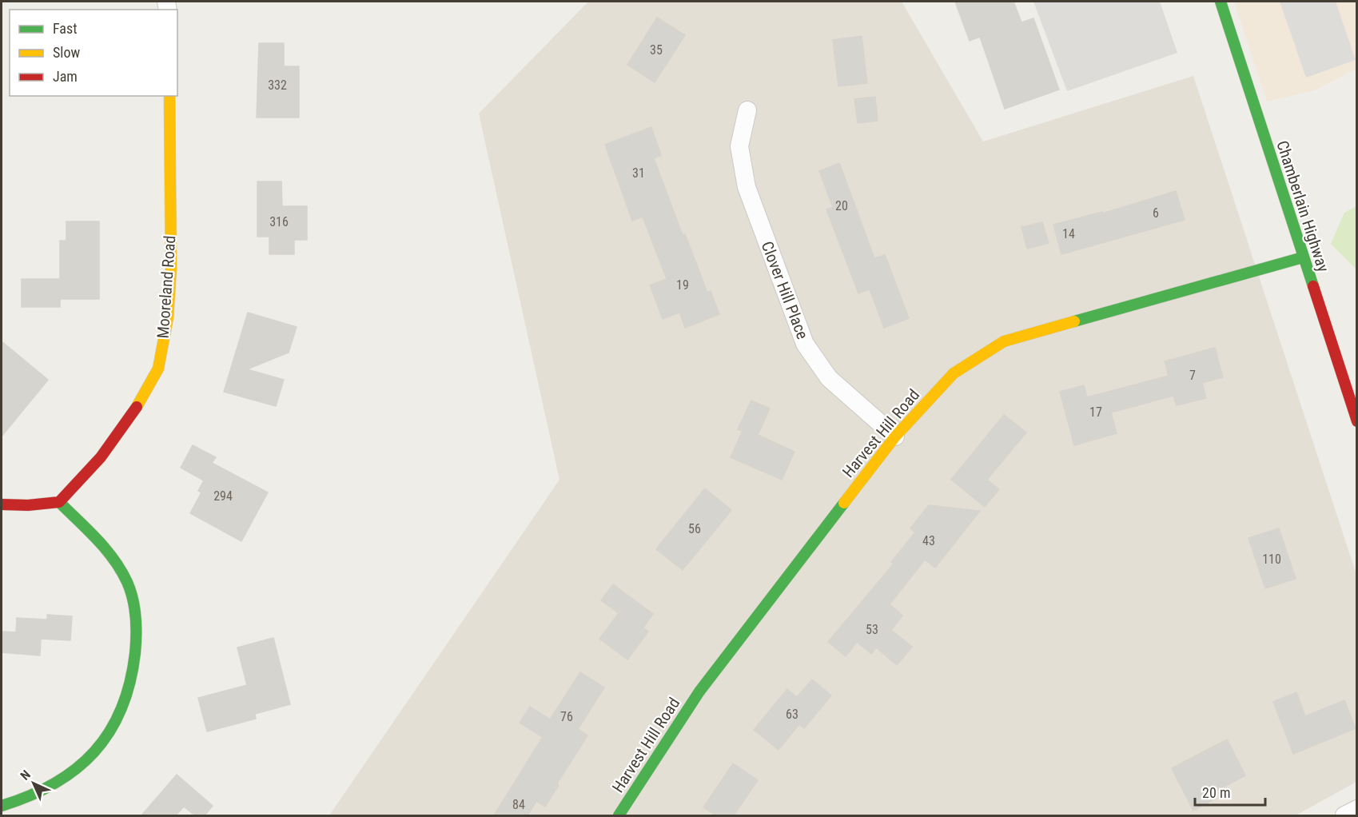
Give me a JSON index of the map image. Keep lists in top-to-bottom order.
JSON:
{
  "streets": {
    "street": [
      "Chamberlain Highway",
      "Mooreland Road",
      "Clover Hill Place",
      "Harvest Hill Road"
    ]
  },
  "crossings": [
    ["Chamberlain Highway", "Harvest Hill Road"],
    ["Clover Hill Place", "Harvest Hill Road"]
  ],
  "house_numbers": [
    "35",
    "332",
    "31",
    "20",
    "6",
    "316",
    "14",
    "19",
    "7",
    "17",
    "294",
    "56",
    "43",
    "110",
    "53",
    "63",
    "76",
    "84"
  ],
  "legend": ["Fast", "Slow", "Jam"],
  "scale_bar": "20 m",
  "north": "top left"
}
